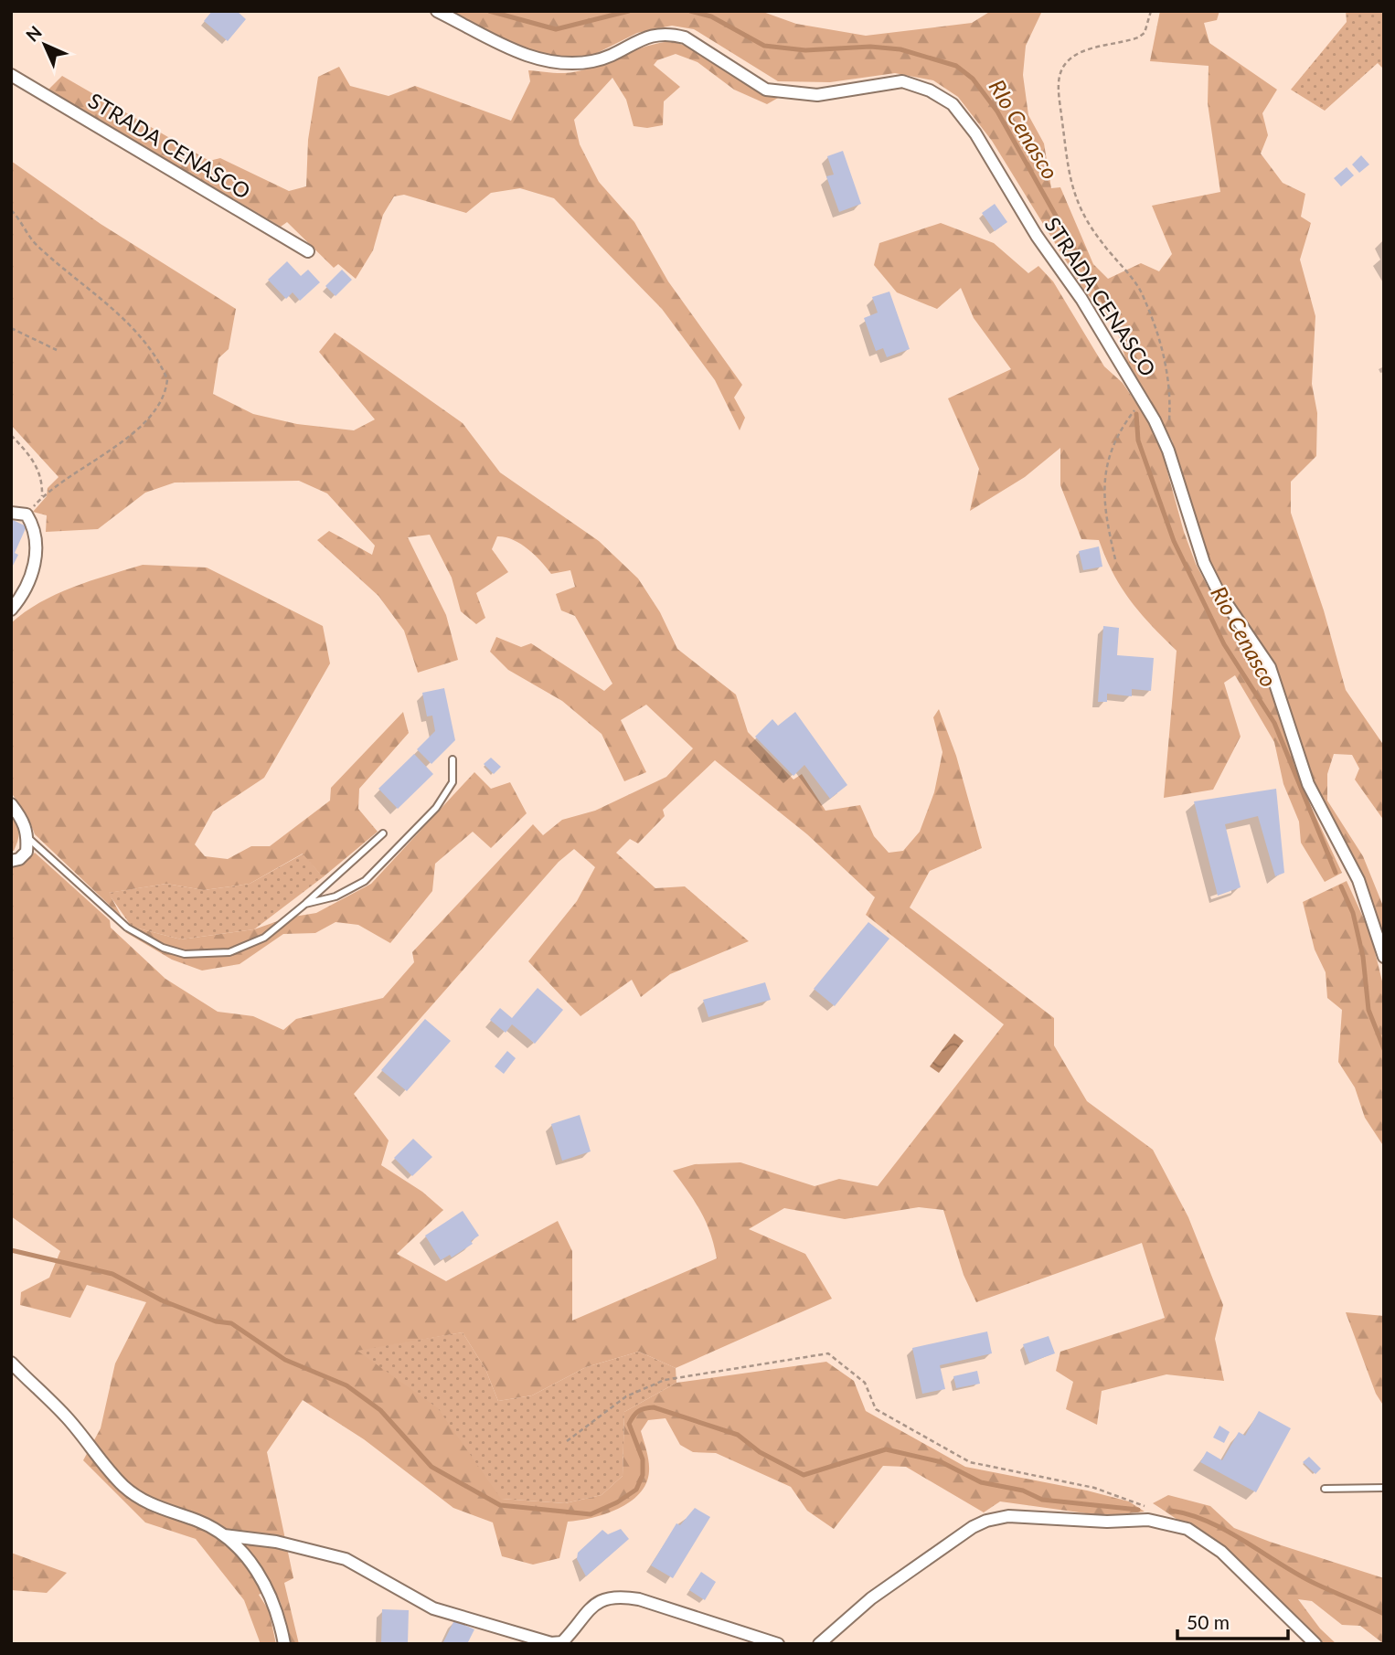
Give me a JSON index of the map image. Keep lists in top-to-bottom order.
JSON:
{
  "streets": {
    "street": ["STRADA CENASCO"]
  },
  "water": ["RIo Cenasco", "Rio Cenasco"],
  "scale_bar": "50 m",
  "north": "top left"
}
